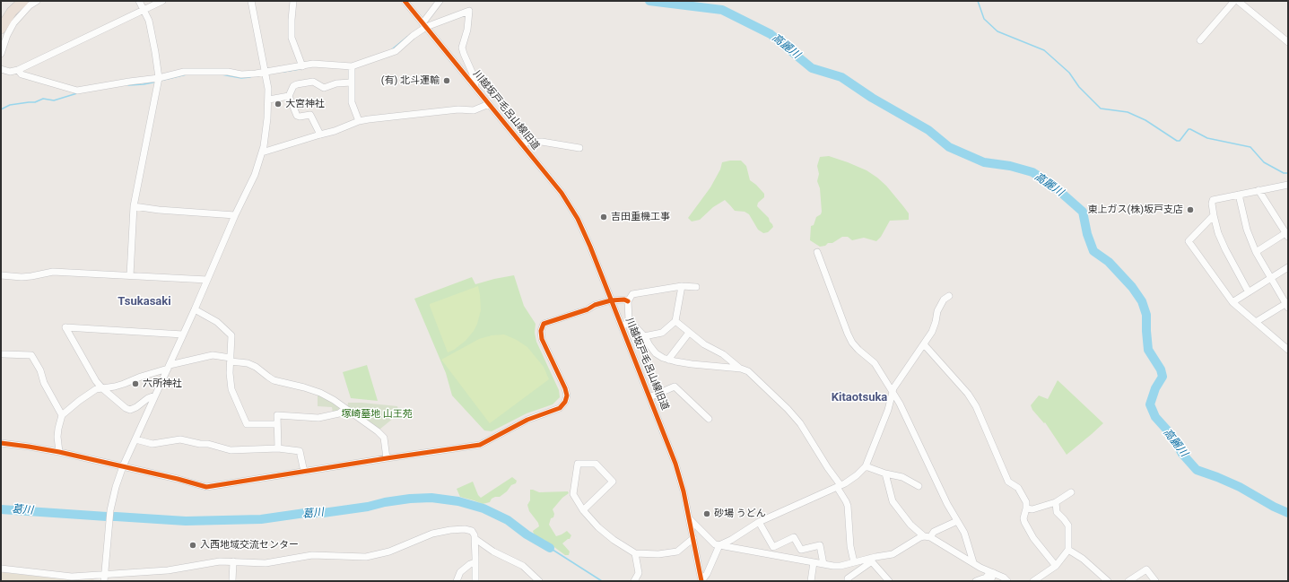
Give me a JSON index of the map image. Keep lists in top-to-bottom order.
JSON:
{
  "streets": {
    "street": ["川越坂戸毛呂山線旧道"]
  },
  "districts": ["Tsukasaki", "Kitaotsuka"],
  "water": ["高麗川", "葛川"],
  "parks": ["塚崎墓地 山王苑"],
  "places": [
    "(有) 北斗運輸",
    "大宮神社",
    "東上ガス(株)坂戸支店",
    "吉田重機工事",
    "六所神社",
    "砂場 うどん",
    "入西地域交流センター"
  ]
}
